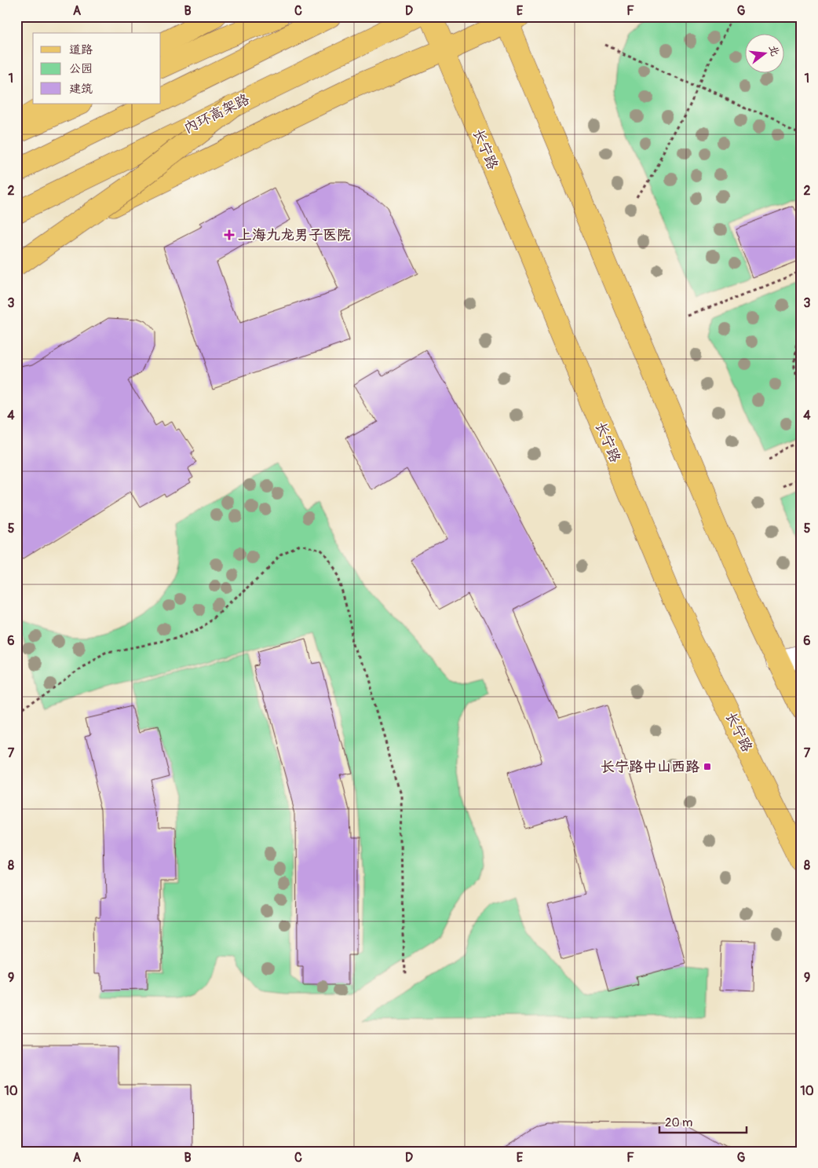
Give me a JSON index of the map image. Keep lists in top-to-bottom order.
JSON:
{
  "streets": {
    "main road": ["内环高架路", "长宁路"]
  },
  "places": {
    "health": ["上海九龙男子医院"],
    "transit": ["长宁路中山西路"]
  },
  "legend": ["道路", "公园", "建筑"],
  "scale_bar": "20 m",
  "north": "right",
  "grid": {
    "columns": [
      "A",
      "B",
      "C",
      "D",
      "E",
      "F",
      "G"
    ],
    "rows": [
      "1",
      "2",
      "3",
      "4",
      "5",
      "6",
      "7",
      "8",
      "9",
      "10"
    ]
  }
}
